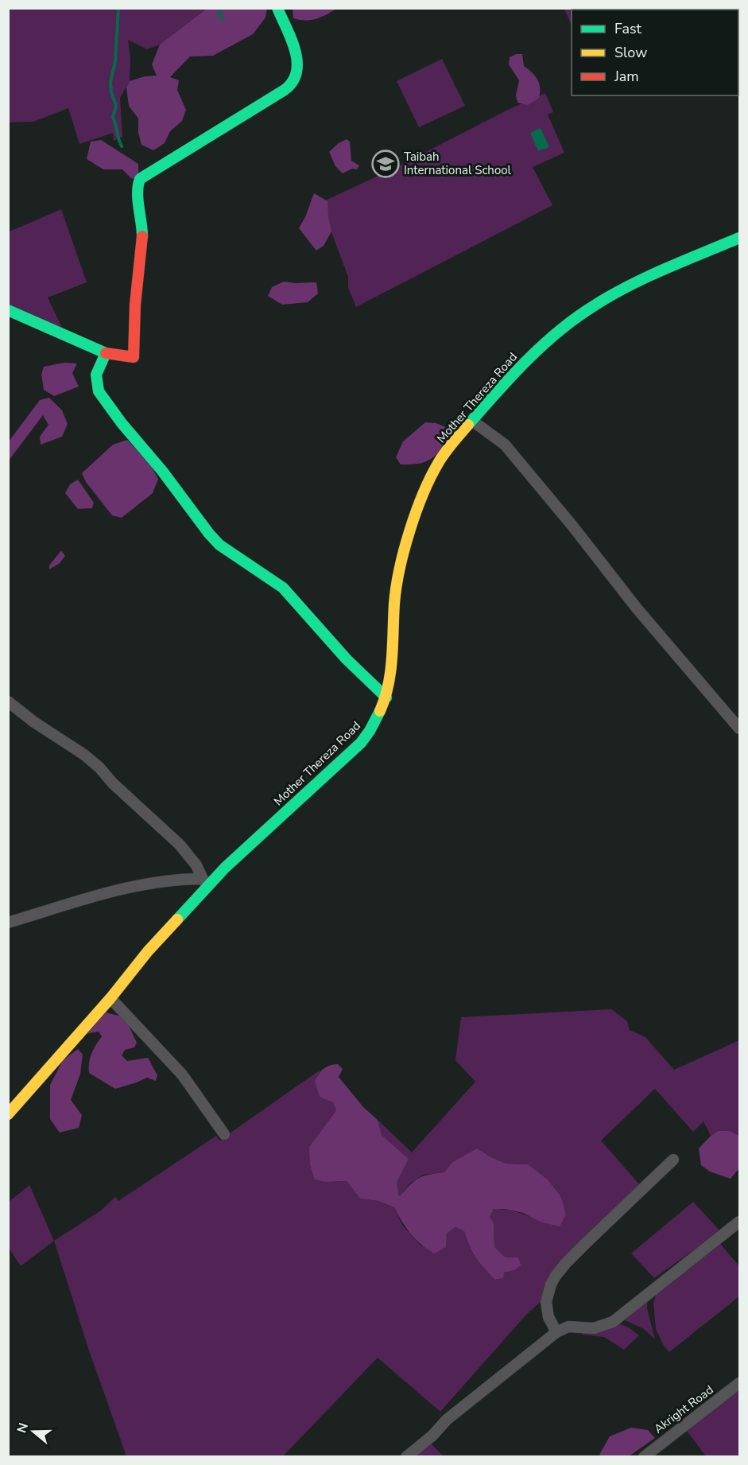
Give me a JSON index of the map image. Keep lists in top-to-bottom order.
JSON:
{
  "streets": {
    "street": ["Mother Thereza Road", "Akright Road"]
  },
  "places": {
    "school or university": ["Taibah International School"]
  },
  "legend": ["Fast", "Slow", "Jam"],
  "north": "left"
}
